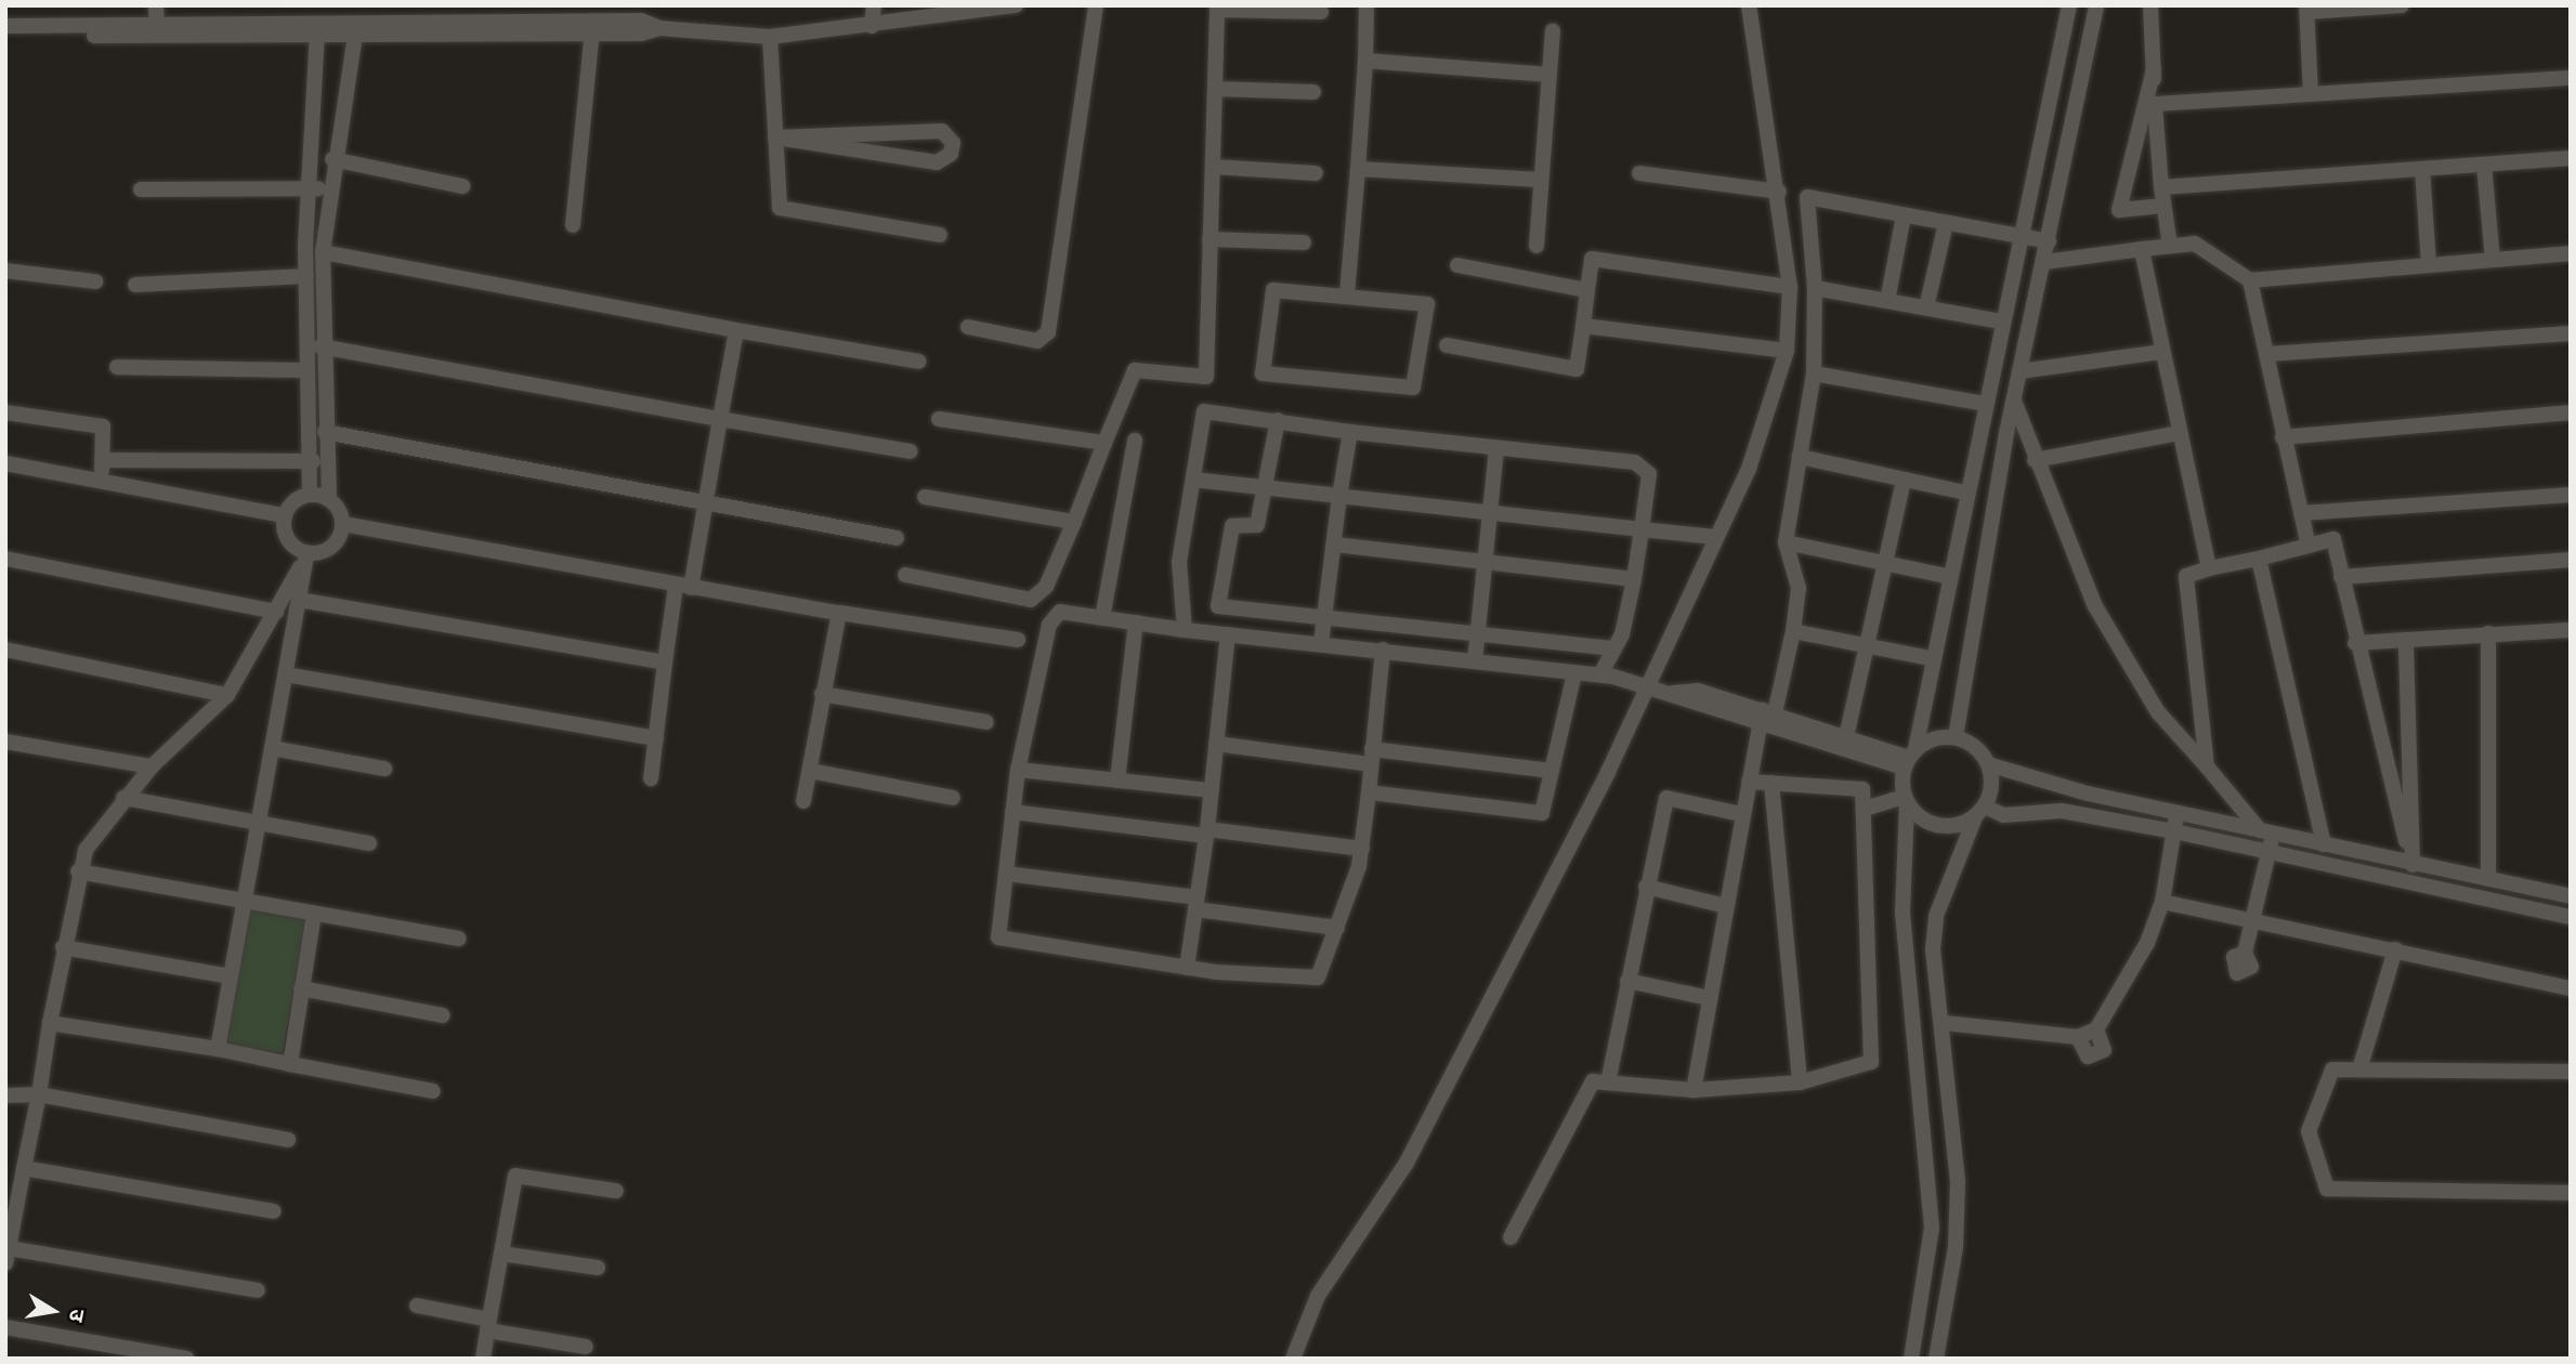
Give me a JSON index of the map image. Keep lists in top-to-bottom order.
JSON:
{
  "north": "right"
}
